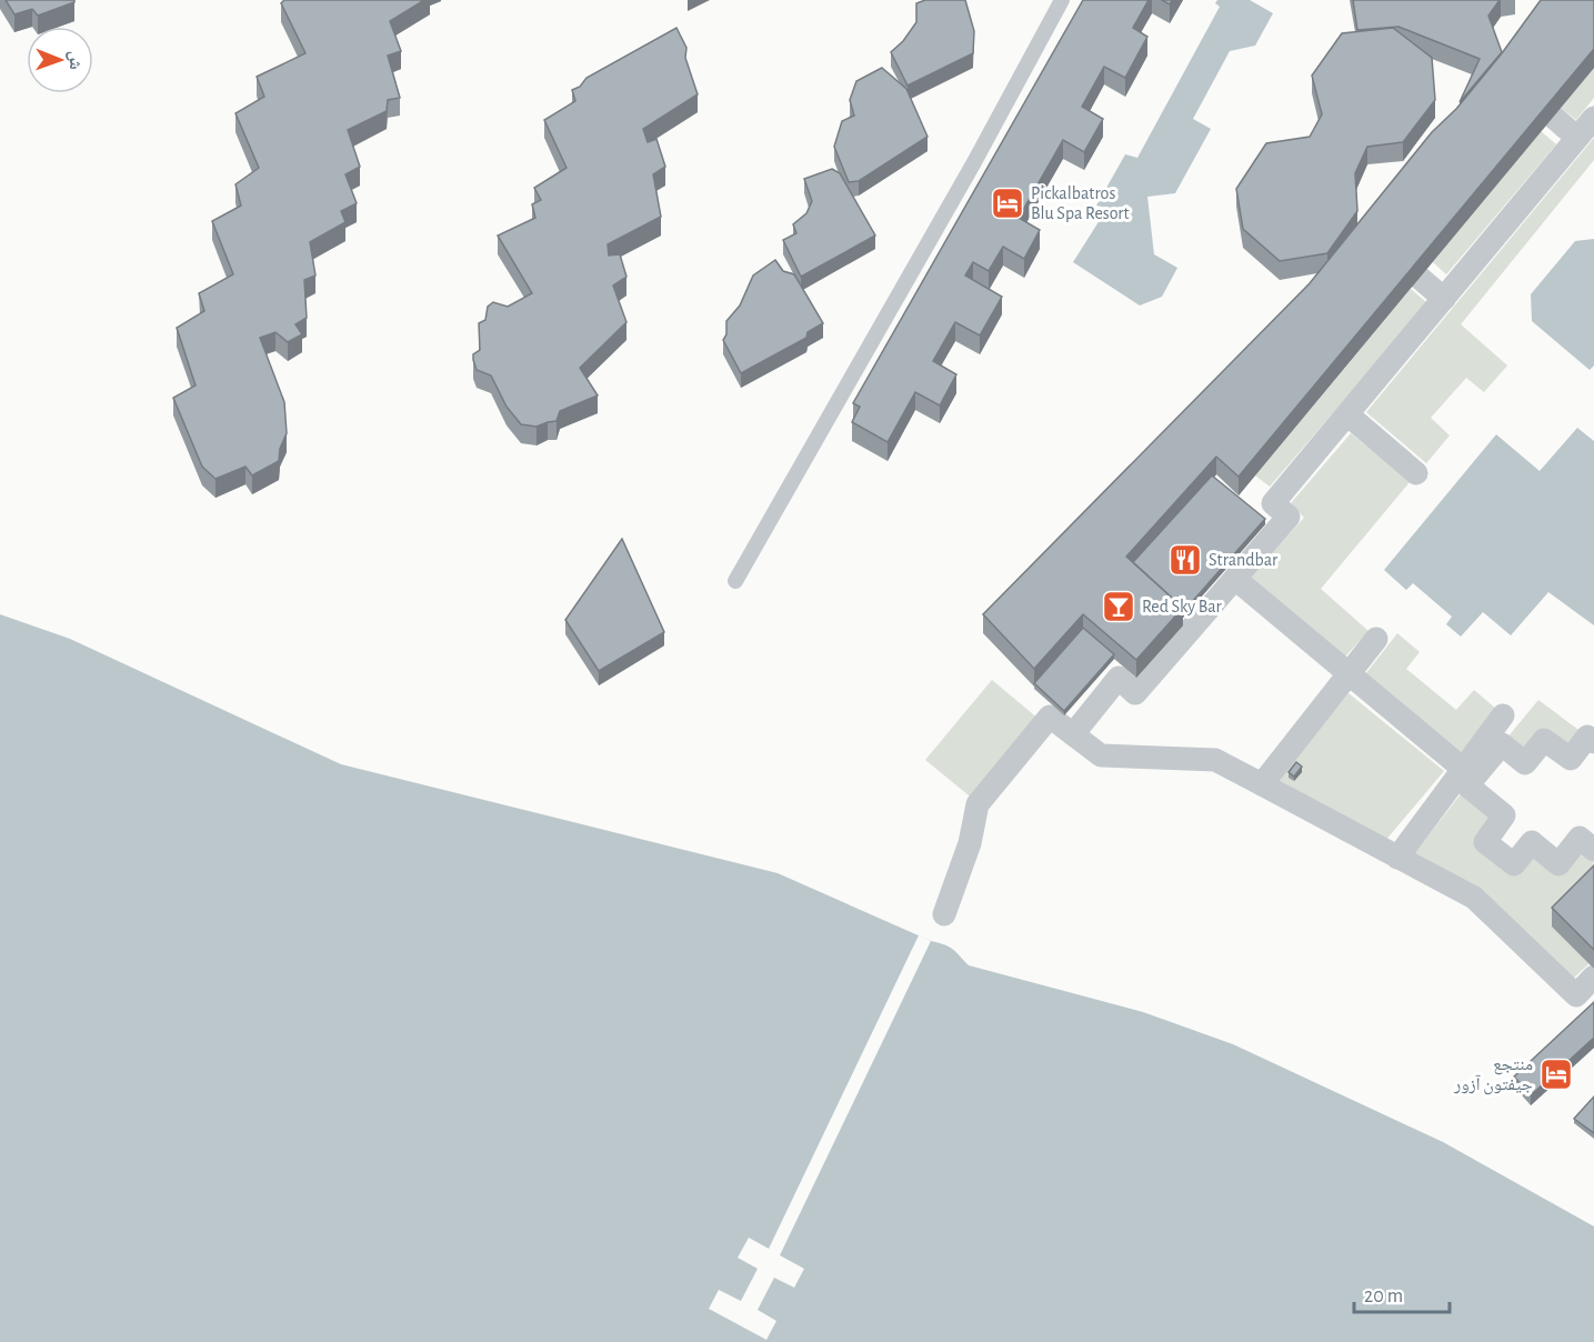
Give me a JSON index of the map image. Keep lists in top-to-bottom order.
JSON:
{
  "places": {
    "hotel": ["Pickalbatros Blu Spa Resort", "منتجع جيفتون آزور"],
    "restaurant": ["Strandbar"],
    "bar": ["Red Sky Bar"]
  },
  "scale_bar": "20 m",
  "north": "right"
}
